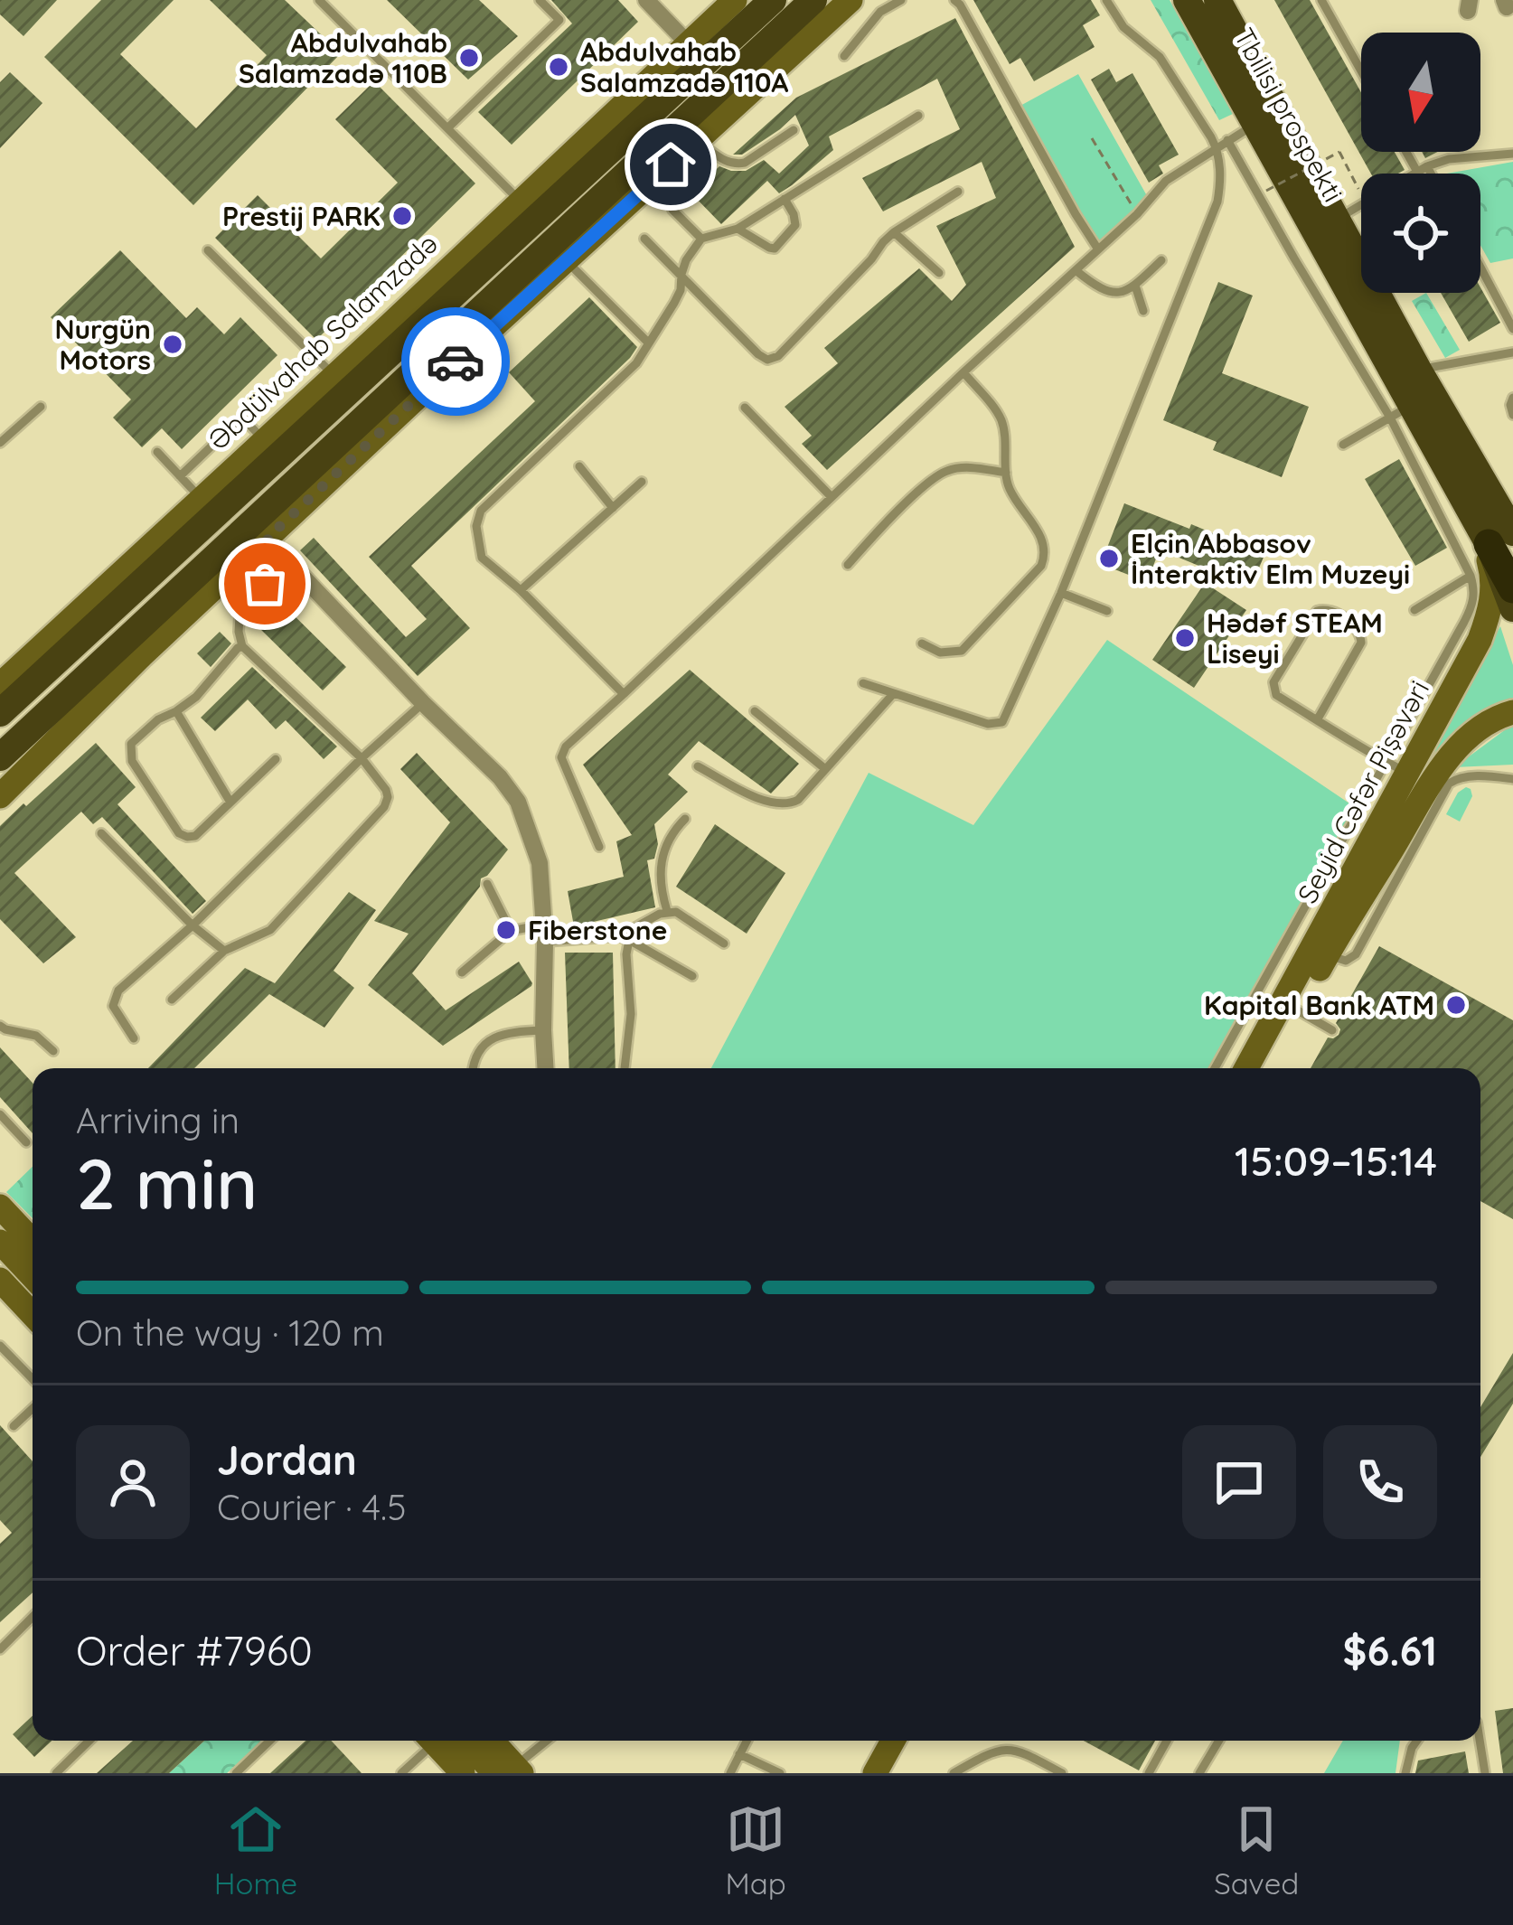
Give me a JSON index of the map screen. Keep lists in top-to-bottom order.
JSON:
{
  "streets": {
    "main road": ["Tbilisi prospekti", "Əbdülvahab Salamzadə", "Seyid Cəfər Pişəvəri"]
  },
  "crossings": [
    ["Tbilisi prospekti", "Seyid Cəfər Pişəvəri"]
  ],
  "places": [
    "Abdulvahab Salamzadə 110B",
    "Abdulvahab Salamzadə 110A",
    "Prestij PARK",
    "Nurgün Motors",
    "Elçin Abbasov İnteraktiv Elm Muzeyi",
    "Hədəf STEAM Liseyi",
    "Fiberstone",
    "Kapital Bank ATM"
  ],
  "north": "bottom",
  "page": {
    "heading": ["2 min", "Arriving in", "15:09–15:14"],
    "panel": [
      "Jordan",
      "Courier · 4.5",
      "Order #7960",
      "$6.61"
    ],
    "bar": "On the way · 120 m",
    "tabs": ["Home", "Map", "Saved"]
  }
}
